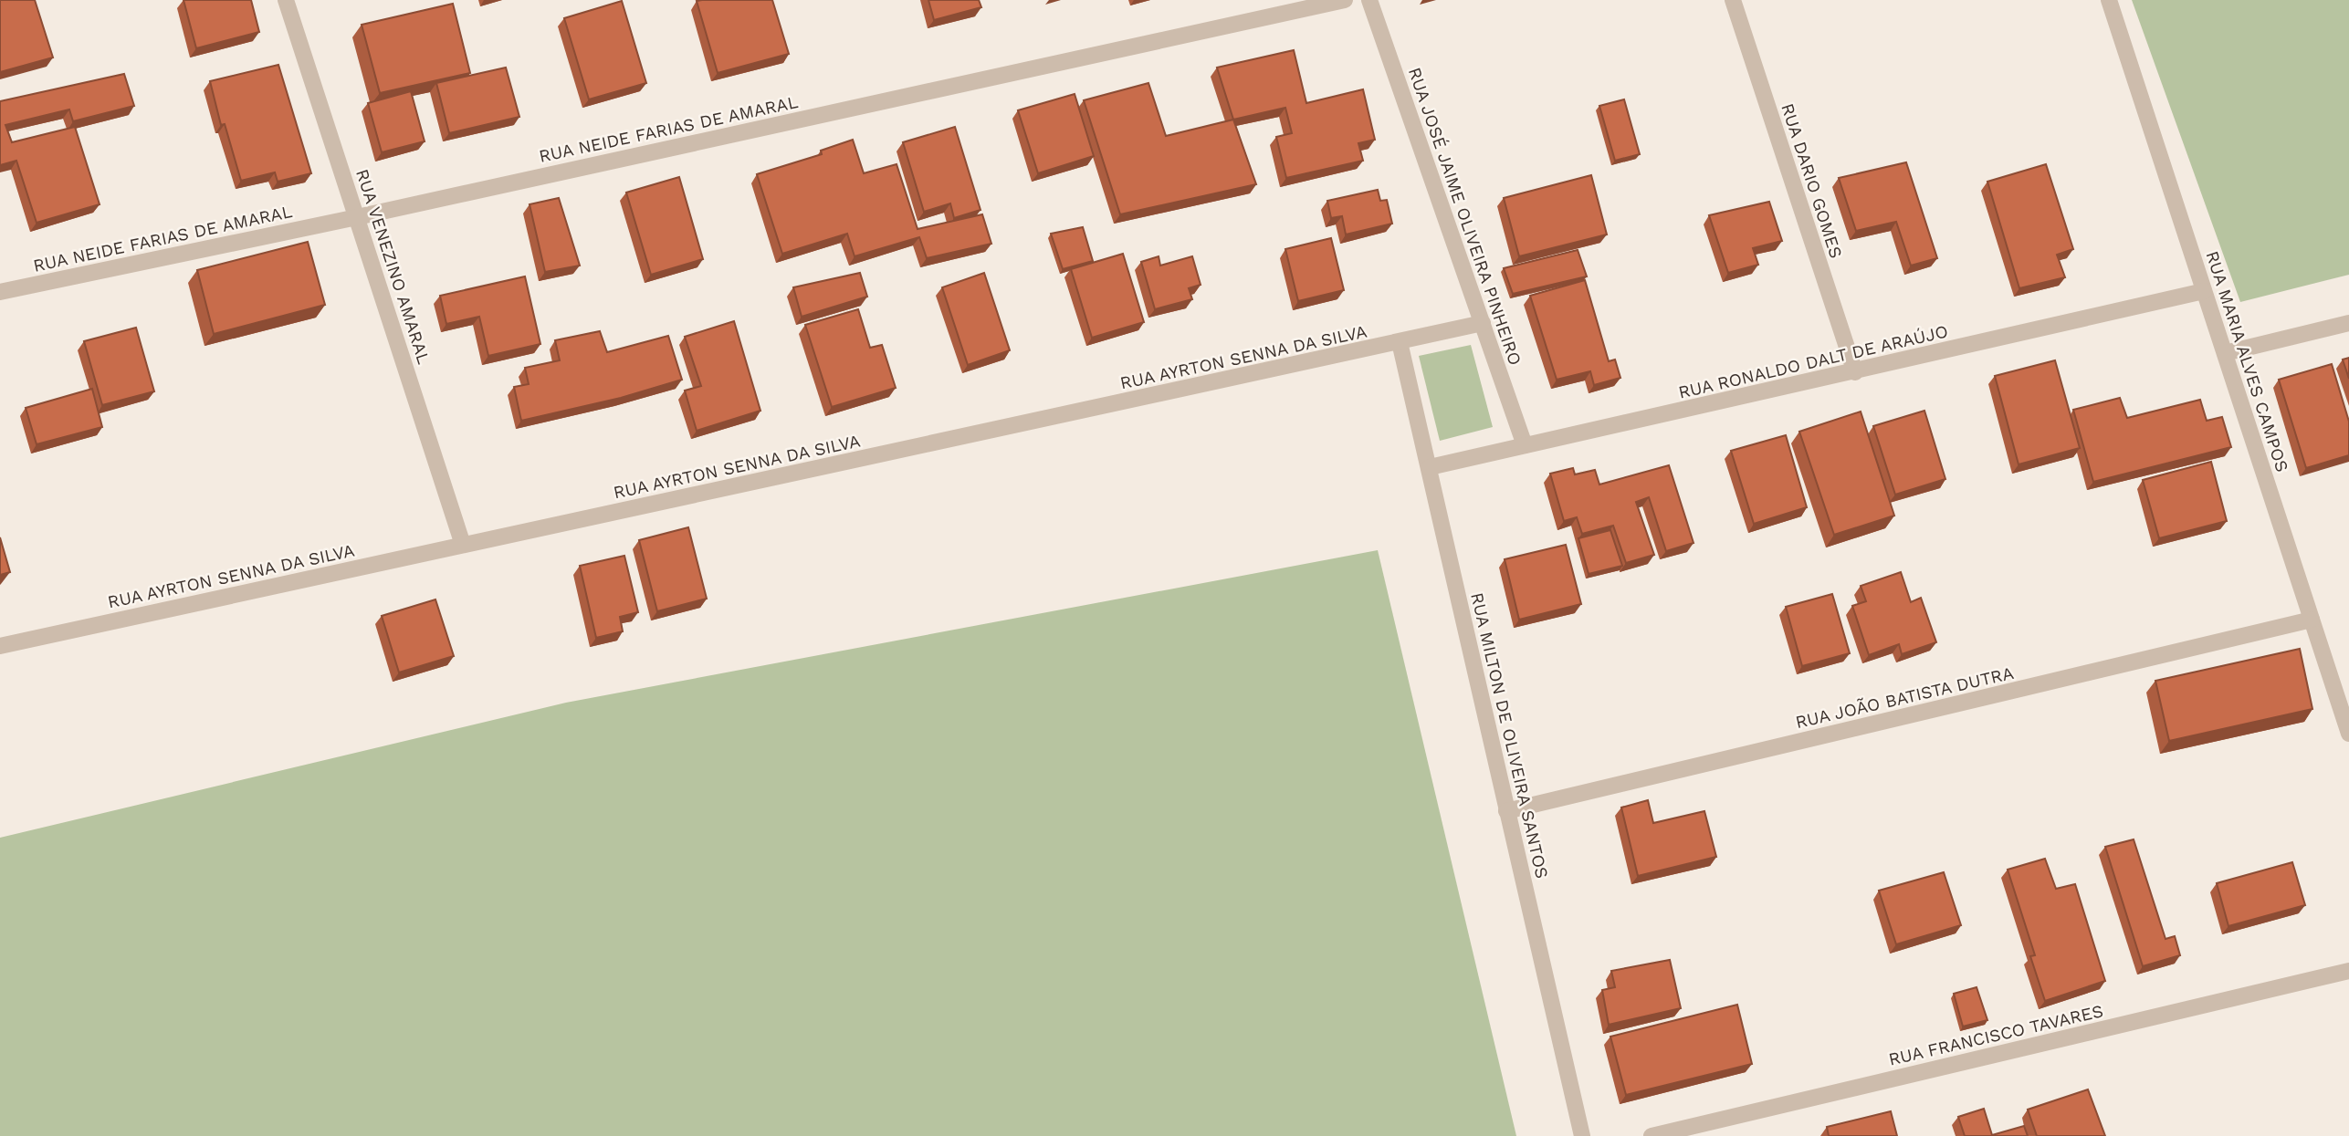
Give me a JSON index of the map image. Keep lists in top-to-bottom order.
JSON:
{
  "streets": {
    "street": [
      "RUA NEIDE FARIAS DE AMARAL",
      "RUA DARIO GOMES",
      "RUA JOSÉ JAIME OLIVEIRA PINHEIRO",
      "RUA VENEZINO AMARAL",
      "RUA AYRTON SENNA DA SILVA",
      "RUA RONALDO DALT DE ARAÚJO",
      "RUA MARIA ALVES CAMPOS",
      "RUA JOÃO BATISTA DUTRA",
      "RUA MILTON DE OLIVEIRA SANTOS",
      "RUA FRANCISCO TAVARES"
    ]
  },
  "crossings": [
    ["RUA NEIDE FARIAS DE AMARAL", "RUA VENEZINO AMARAL"],
    ["RUA DARIO GOMES", "RUA RONALDO DALT DE ARAÚJO"],
    ["RUA JOSÉ JAIME OLIVEIRA PINHEIRO", "RUA AYRTON SENNA DA SILVA"],
    ["RUA JOSÉ JAIME OLIVEIRA PINHEIRO", "RUA RONALDO DALT DE ARAÚJO"],
    ["RUA VENEZINO AMARAL", "RUA AYRTON SENNA DA SILVA"],
    ["RUA AYRTON SENNA DA SILVA", "RUA MILTON DE OLIVEIRA SANTOS"],
    ["RUA RONALDO DALT DE ARAÚJO", "RUA MARIA ALVES CAMPOS"],
    ["RUA RONALDO DALT DE ARAÚJO", "RUA MILTON DE OLIVEIRA SANTOS"],
    ["RUA MARIA ALVES CAMPOS", "RUA JOÃO BATISTA DUTRA"],
    ["RUA JOÃO BATISTA DUTRA", "RUA MILTON DE OLIVEIRA SANTOS"]
  ]
}
